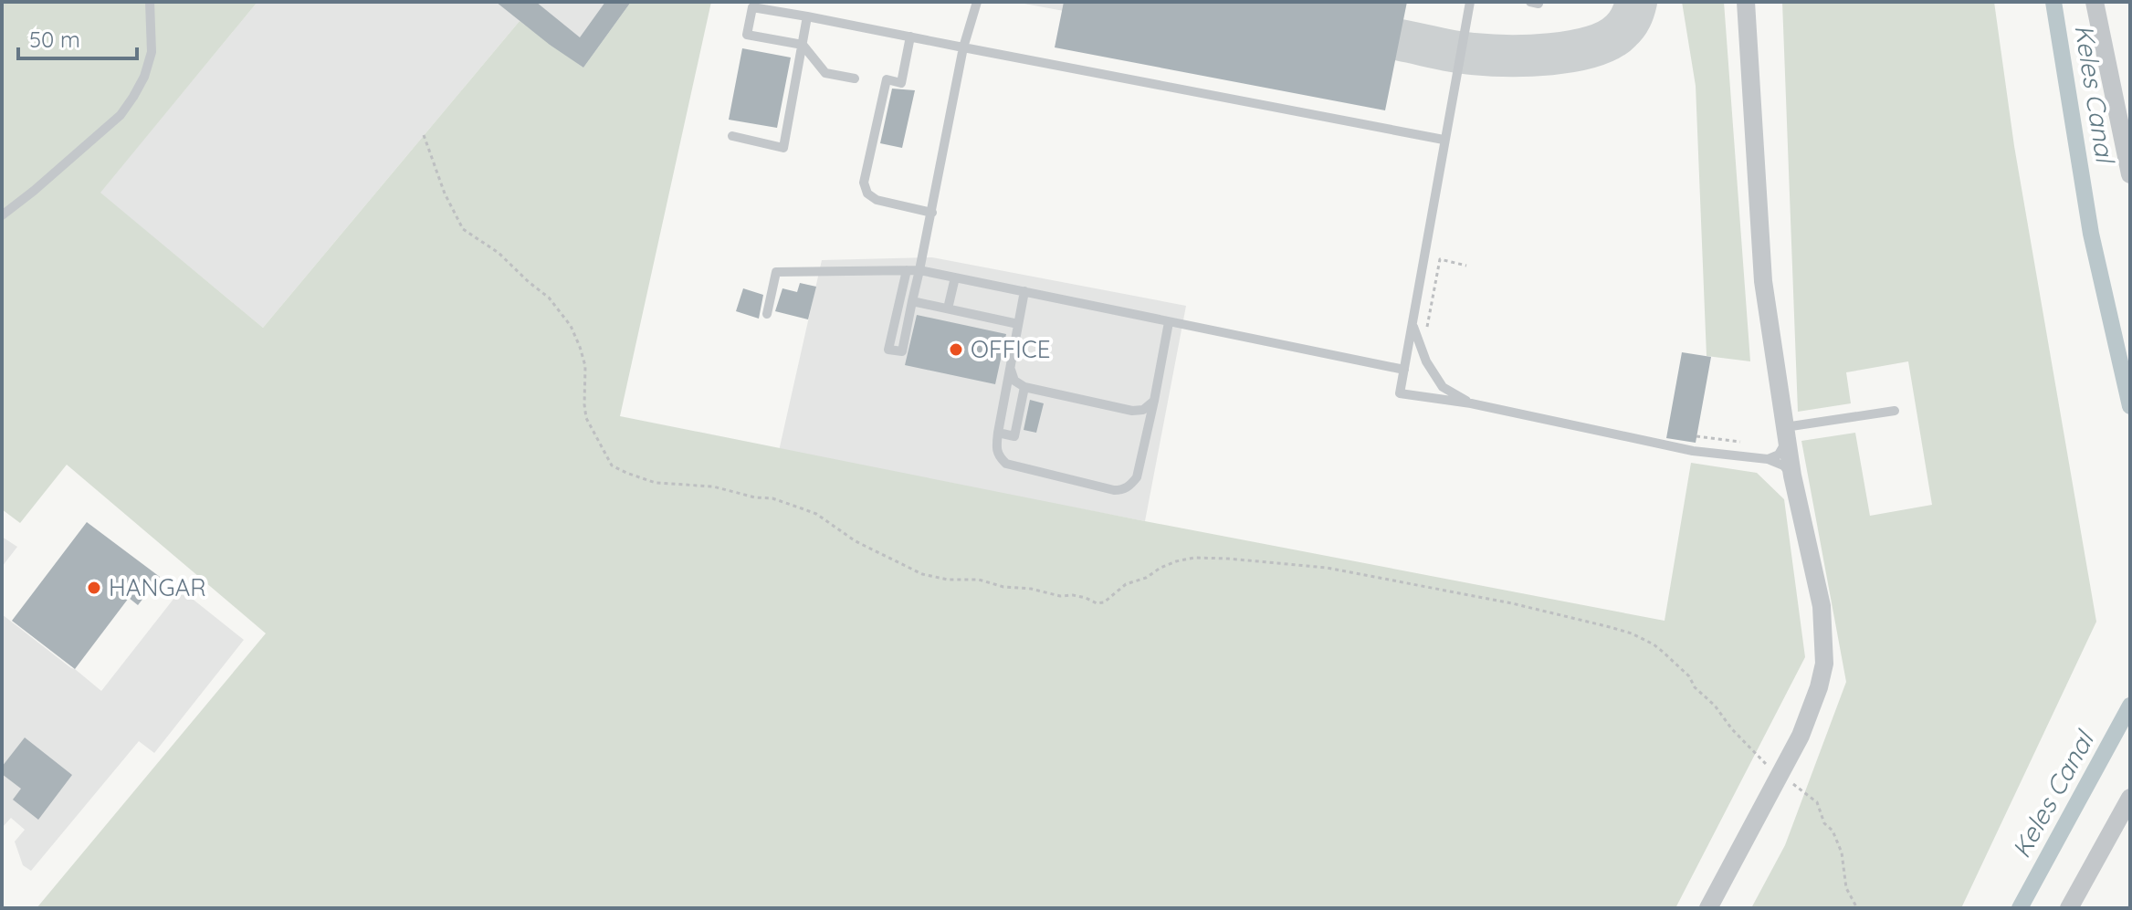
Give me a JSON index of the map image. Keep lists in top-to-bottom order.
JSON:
{
  "water": ["Keles Canal"],
  "places": ["OFFICE", "HANGAR"],
  "scale_bar": "50 m"
}
